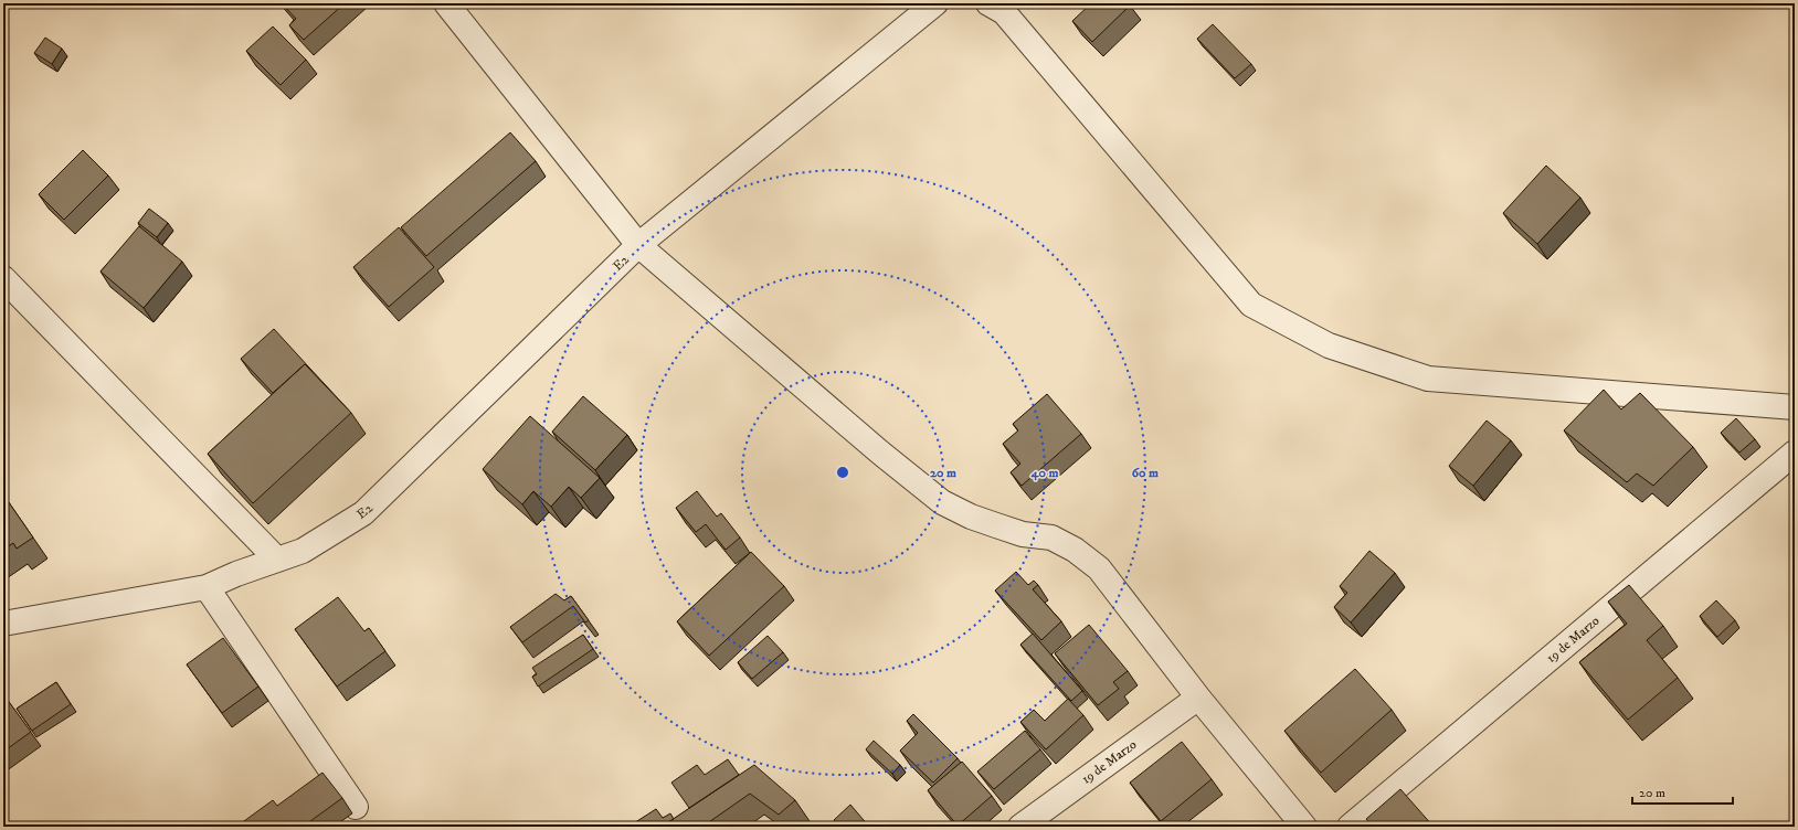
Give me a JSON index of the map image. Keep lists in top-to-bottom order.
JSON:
{
  "streets": {
    "street": ["E2", "19 de Marzo"]
  },
  "scale_bar": "20 m",
  "rings": ["20 m", "40 m", "60 m"]
}
